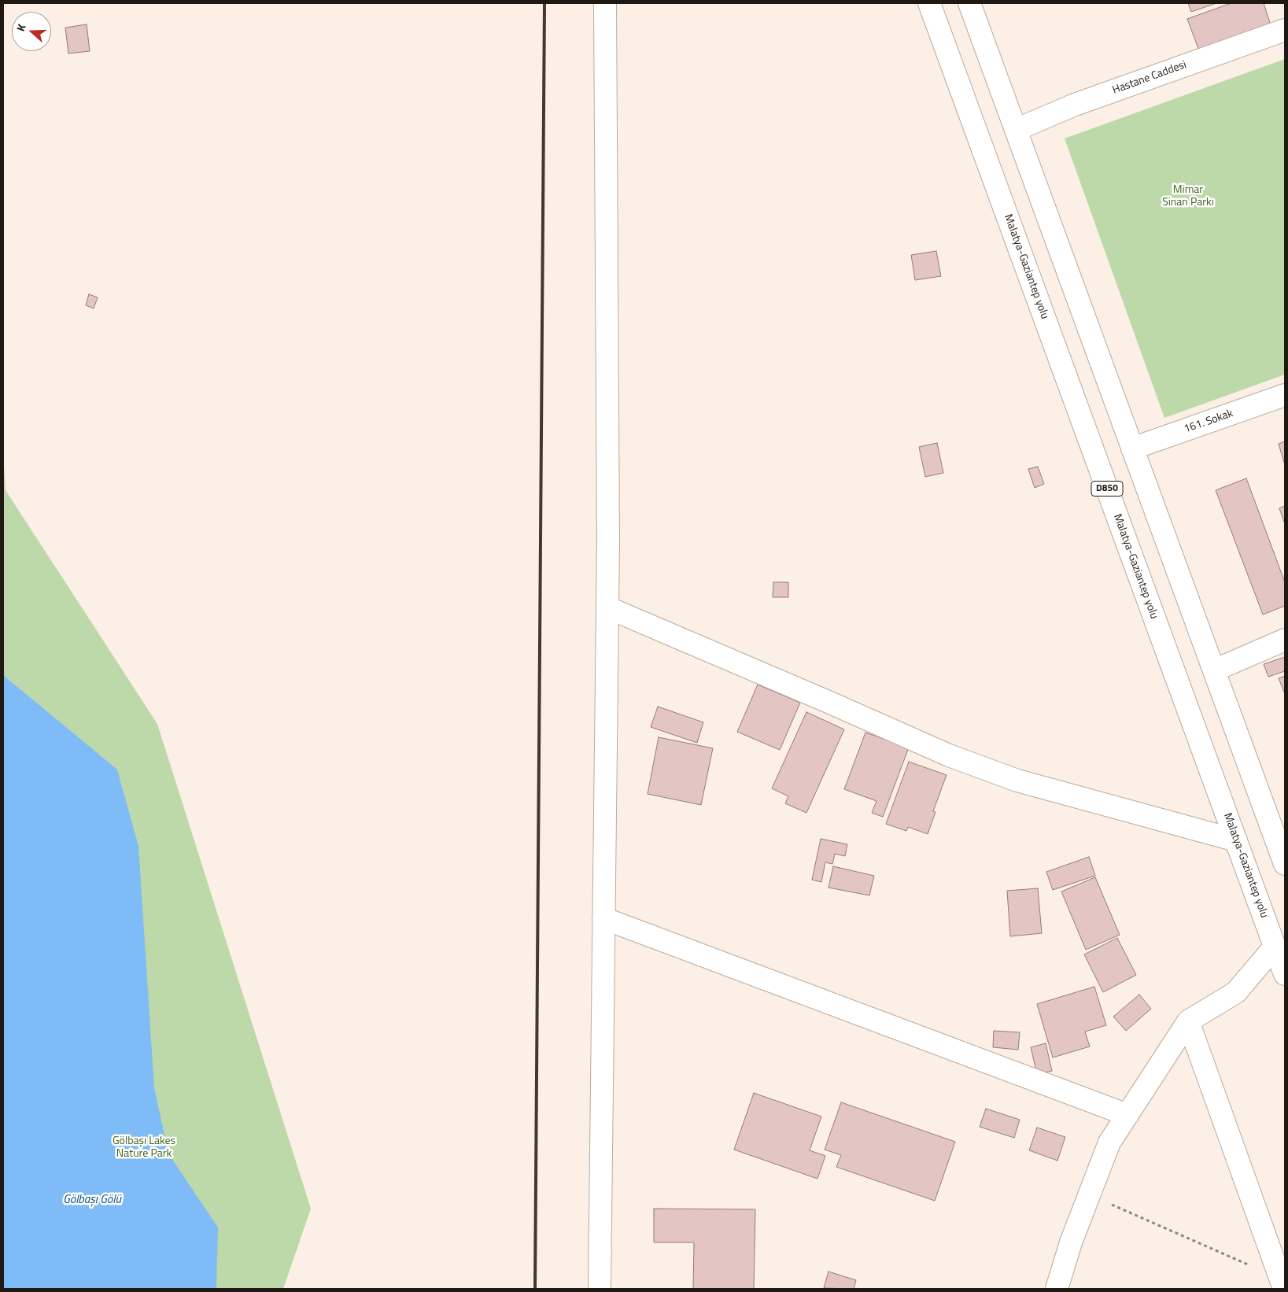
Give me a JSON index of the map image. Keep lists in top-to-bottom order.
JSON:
{
  "streets": {
    "main road": [
      "Hastane Caddesi",
      "Malatya-Gaziantep yolu",
      "161. Sokak",
      "D850"
    ]
  },
  "water": ["Gölbaşı Gölü"],
  "parks": ["Mimar Sinan Parkı", "Gölbaşı Lakes Nature Park"],
  "north": "left"
}
